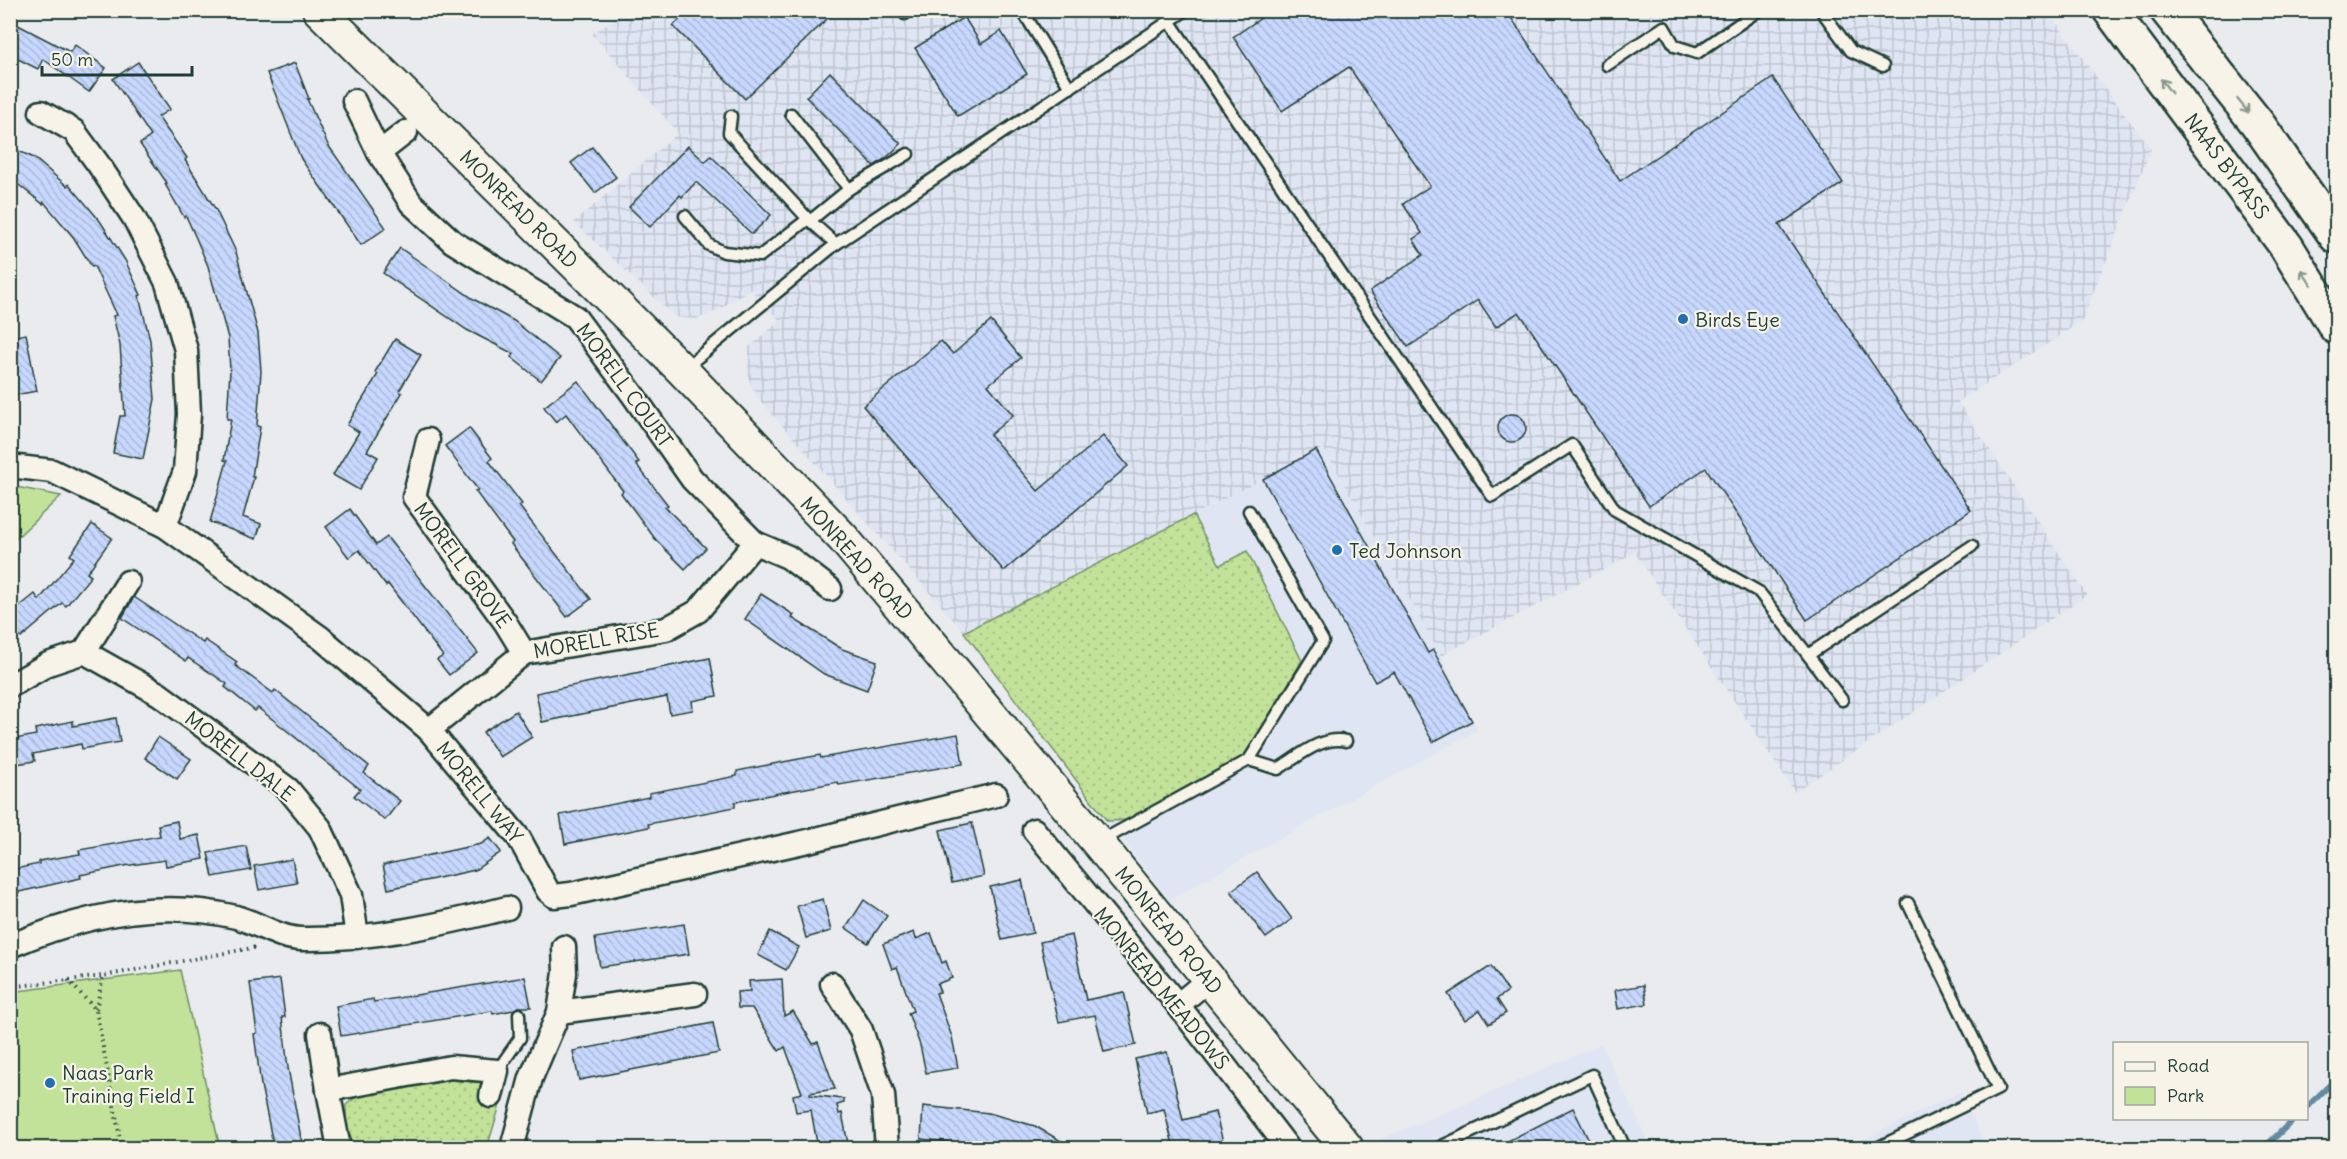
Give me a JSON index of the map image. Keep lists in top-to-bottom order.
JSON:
{
  "streets": {
    "highway": ["NAAS BYPASS"],
    "street": [
      "MONREAD ROAD",
      "MORELL COURT",
      "MORELL GROVE",
      "MORELL RISE",
      "MORELL DALE",
      "MORELL WAY",
      "MONREAD MEADOWS"
    ]
  },
  "crossings": [
    ["MORELL COURT", "MORELL RISE"],
    ["MORELL GROVE", "MORELL RISE"],
    ["MORELL RISE", "MORELL WAY"]
  ],
  "places": ["Birds Eye", "Ted Johnson", "Naas Park Training Field I"],
  "legend": ["Road", "Park"],
  "scale_bar": "50 m"
}
